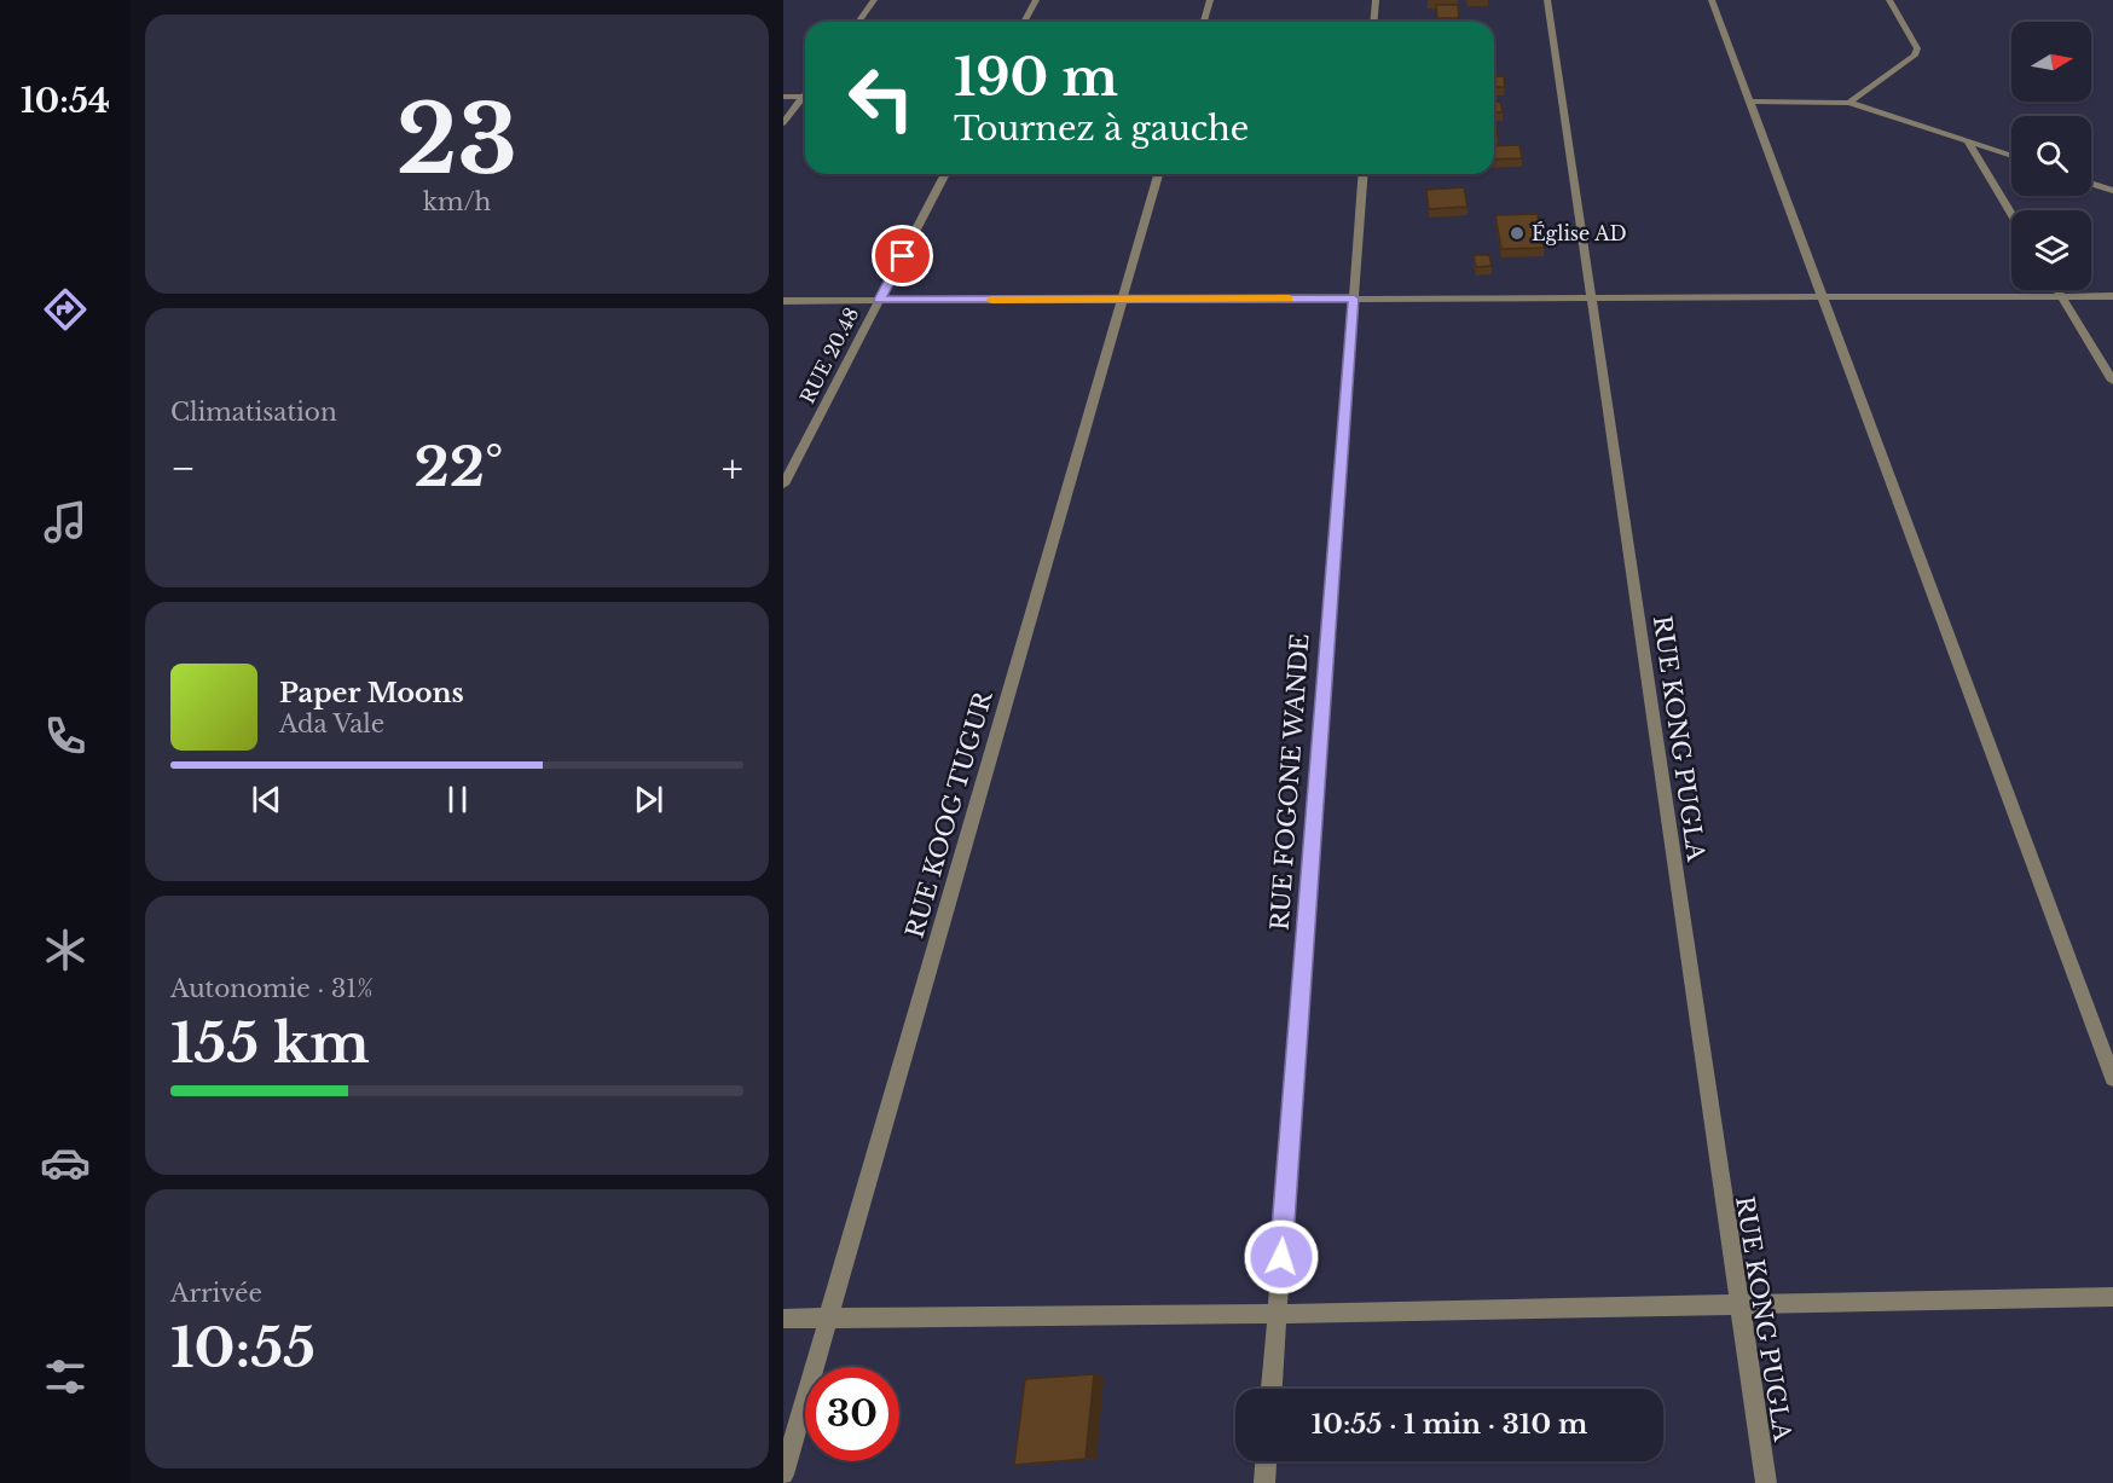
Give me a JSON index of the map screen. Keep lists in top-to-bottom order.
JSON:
{
  "streets": {
    "street": [
      "RUE 20.48",
      "RUE KONG PUGLA",
      "RUE FOGONE WANDE",
      "RUE KOOG TUGUR"
    ]
  },
  "places": ["Église AD"],
  "north": "right",
  "page": {
    "tabs": "10:54",
    "tile": [
      ["23", "km/h"],
      "Climatisation",
      ["Autonomie · 31%", "155 km"],
      ["Arrivée", "10:55"]
    ],
    "turn": ["190 m", "Tournez à gauche"],
    "heat": ["−", "22°", "+"],
    "song": ["Paper Moons", "Ada Vale"],
    "limit": "30",
    "trip": "10:55 · 1 min · 310 m"
  }
}
